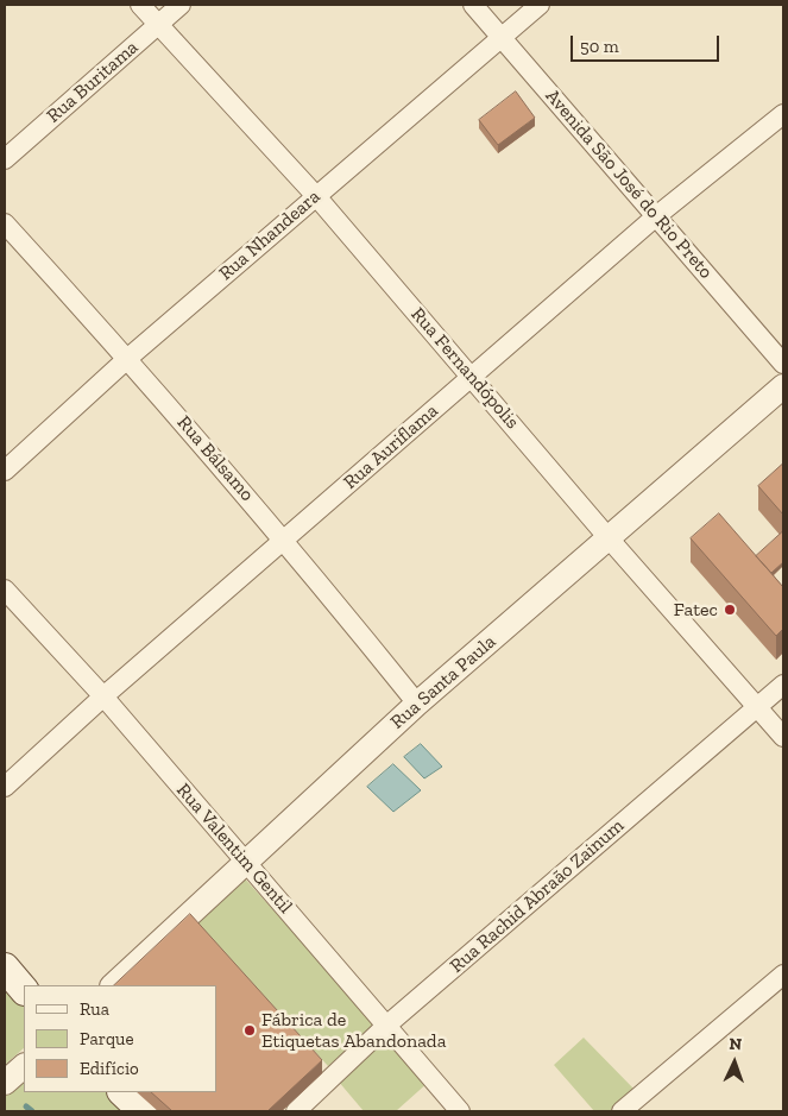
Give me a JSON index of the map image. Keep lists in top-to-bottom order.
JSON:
{
  "streets": {
    "street": [
      "Rua Buritama",
      "Avenida São José do Rio Preto",
      "Rua Nhandeara",
      "Rua Fernandópolis",
      "Rua Auriflama",
      "Rua Bálsamo",
      "Rua Santa Paula",
      "Rua Valentim Gentil",
      "Rua Rachid Abraão Zainum"
    ]
  },
  "crossings": [
    ["Rua Buritama", "Rua Fernandópolis"],
    ["Avenida São José do Rio Preto", "Rua Nhandeara"],
    ["Avenida São José do Rio Preto", "Rua Auriflama"],
    ["Rua Nhandeara", "Rua Fernandópolis"],
    ["Rua Nhandeara", "Rua Bálsamo"],
    ["Rua Fernandópolis", "Rua Auriflama"],
    ["Rua Fernandópolis", "Rua Santa Paula"],
    ["Rua Fernandópolis", "Rua Rachid Abraão Zainum"],
    ["Rua Auriflama", "Rua Bálsamo"],
    ["Rua Auriflama", "Rua Valentim Gentil"],
    ["Rua Bálsamo", "Rua Santa Paula"],
    ["Rua Santa Paula", "Rua Valentim Gentil"],
    ["Rua Valentim Gentil", "Rua Rachid Abraão Zainum"]
  ],
  "places": ["Fatec", "Fábrica de Etiquetas Abandonada"],
  "legend": ["Rua", "Parque", "Edifício"],
  "scale_bar": "50 m",
  "north": "top"
}
